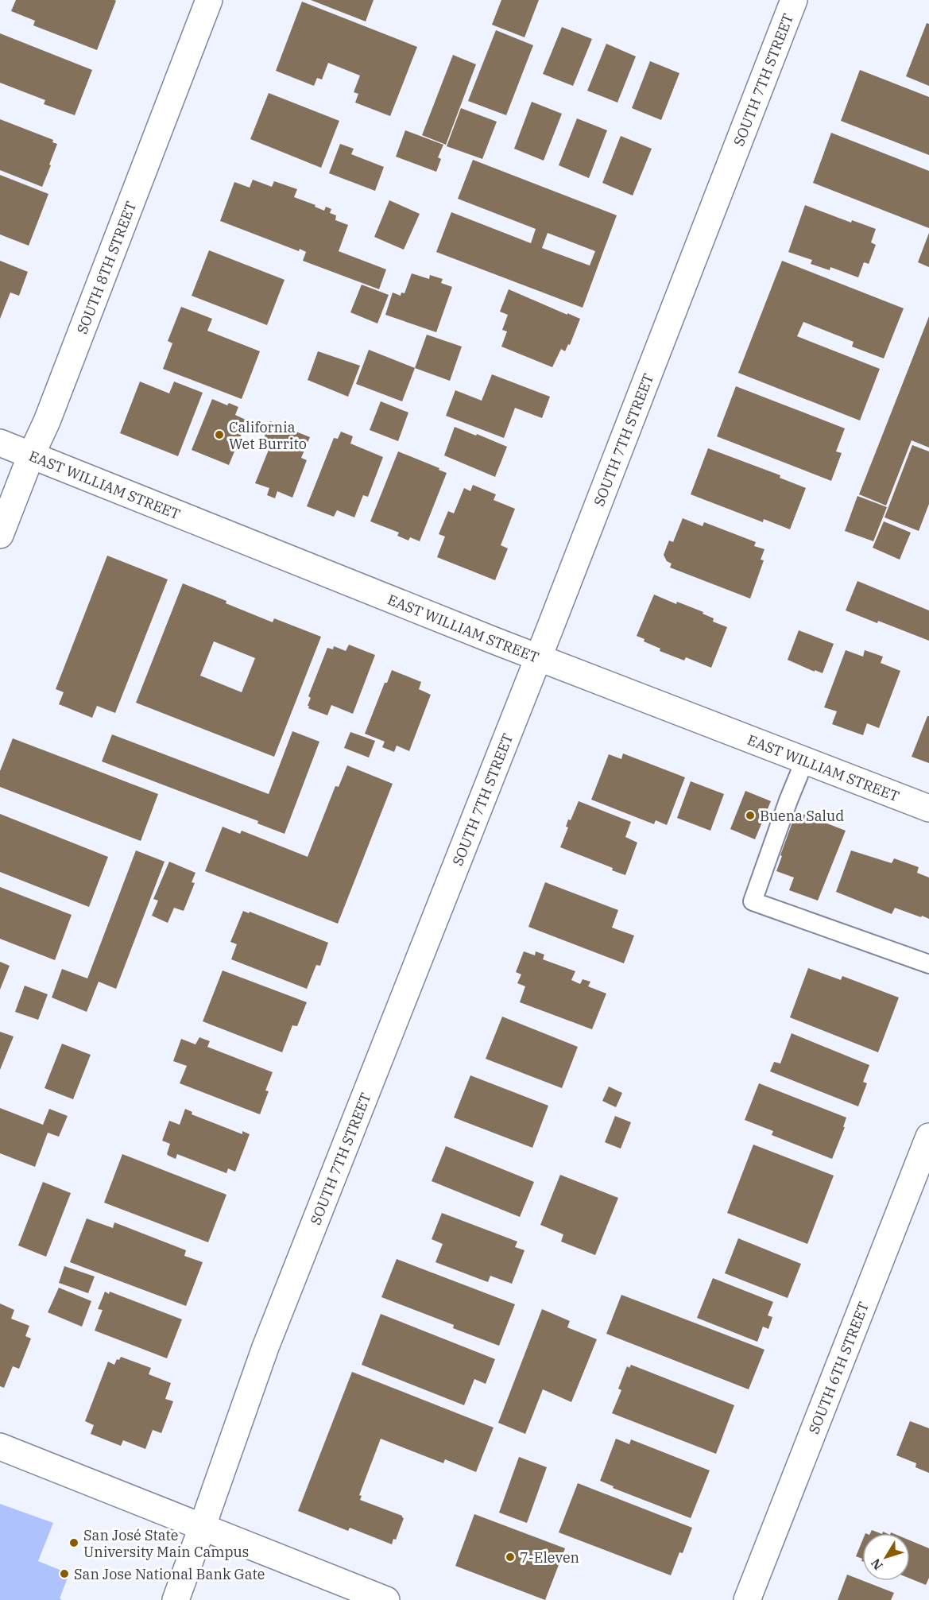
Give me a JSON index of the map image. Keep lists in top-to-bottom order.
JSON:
{
  "streets": {
    "street": [
      "SOUTH 7TH STREET",
      "SOUTH 8TH STREET",
      "EAST WILLIAM STREET",
      "SOUTH 6TH STREET"
    ]
  },
  "crossings": [
    ["SOUTH 7TH STREET", "EAST WILLIAM STREET"],
    ["SOUTH 8TH STREET", "EAST WILLIAM STREET"]
  ],
  "places": [
    "California Wet Burrito",
    "Buena Salud",
    "San José State University Main Campus",
    "7-Eleven",
    "San Jose National Bank Gate"
  ],
  "north": "bottom left"
}
